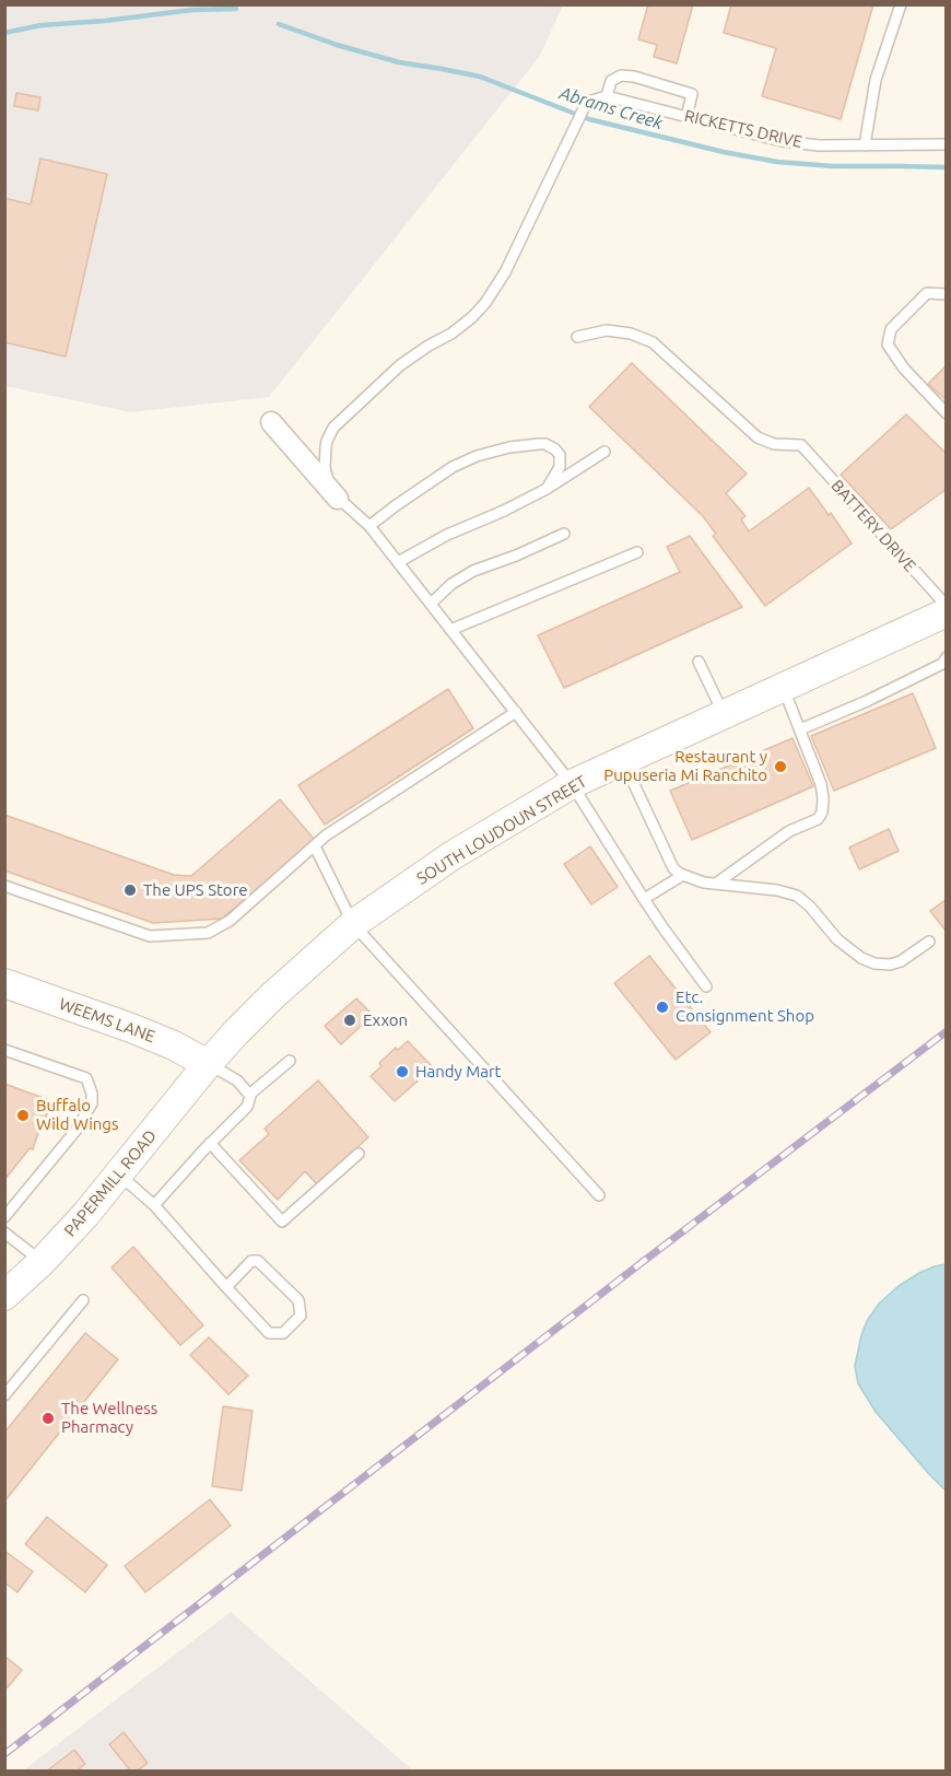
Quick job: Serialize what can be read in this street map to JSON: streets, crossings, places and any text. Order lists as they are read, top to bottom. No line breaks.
{"streets":{"main road":["SOUTH LOUDOUN STREET","WEEMS LANE","PAPERMILL ROAD"],"lane":["RICKETTS DRIVE","BATTERY DRIVE"]},"crossings":[["BATTERY DRIVE","SOUTH LOUDOUN STREET"],["SOUTH LOUDOUN STREET","WEEMS LANE"],["SOUTH LOUDOUN STREET","PAPERMILL ROAD"],["WEEMS LANE","PAPERMILL ROAD"]],"water":["Abrams Creek"],"places":["Restaurant y Pupuseria Mi Ranchito","The UPS Store","Etc. Consignment Shop","Exxon","Handy Mart","Buffalo Wild Wings","The Wellness Pharmacy"]}
